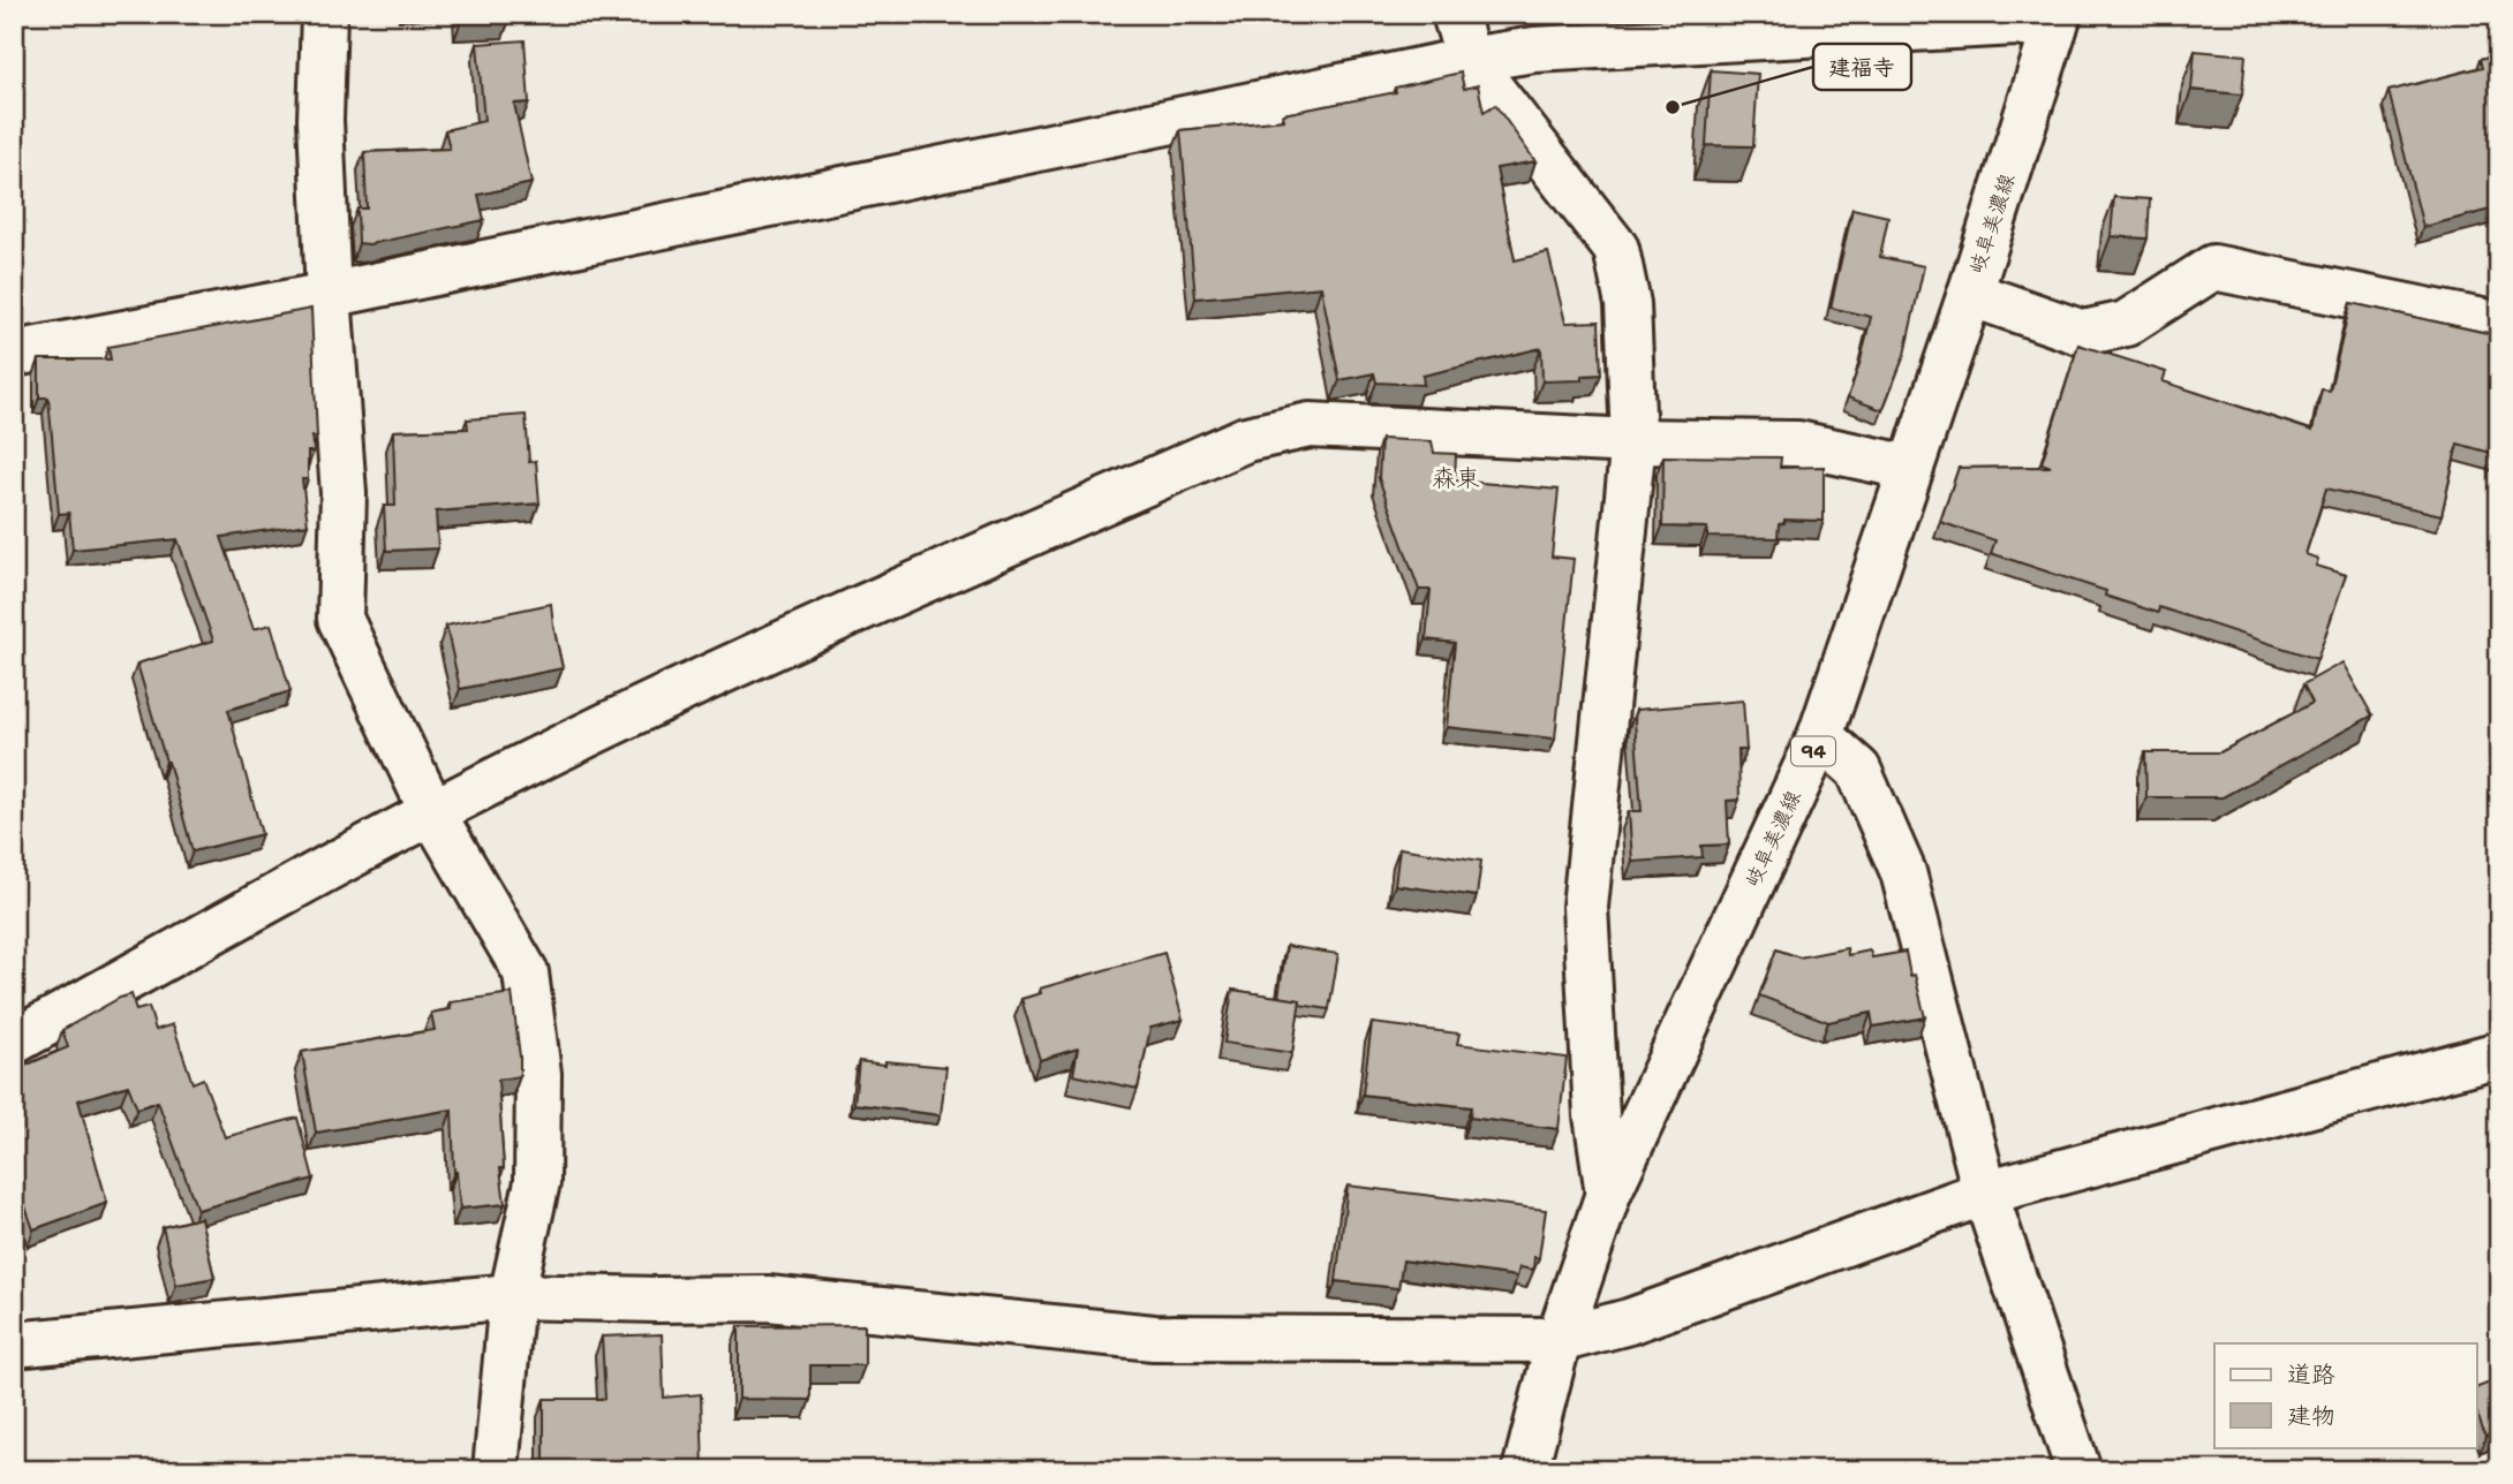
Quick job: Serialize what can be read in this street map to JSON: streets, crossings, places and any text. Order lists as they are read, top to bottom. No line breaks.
{"streets":{"street":["岐阜美濃線","94"]},"districts":["森東"],"places":["建福寺"],"legend":["道路","建物"]}
